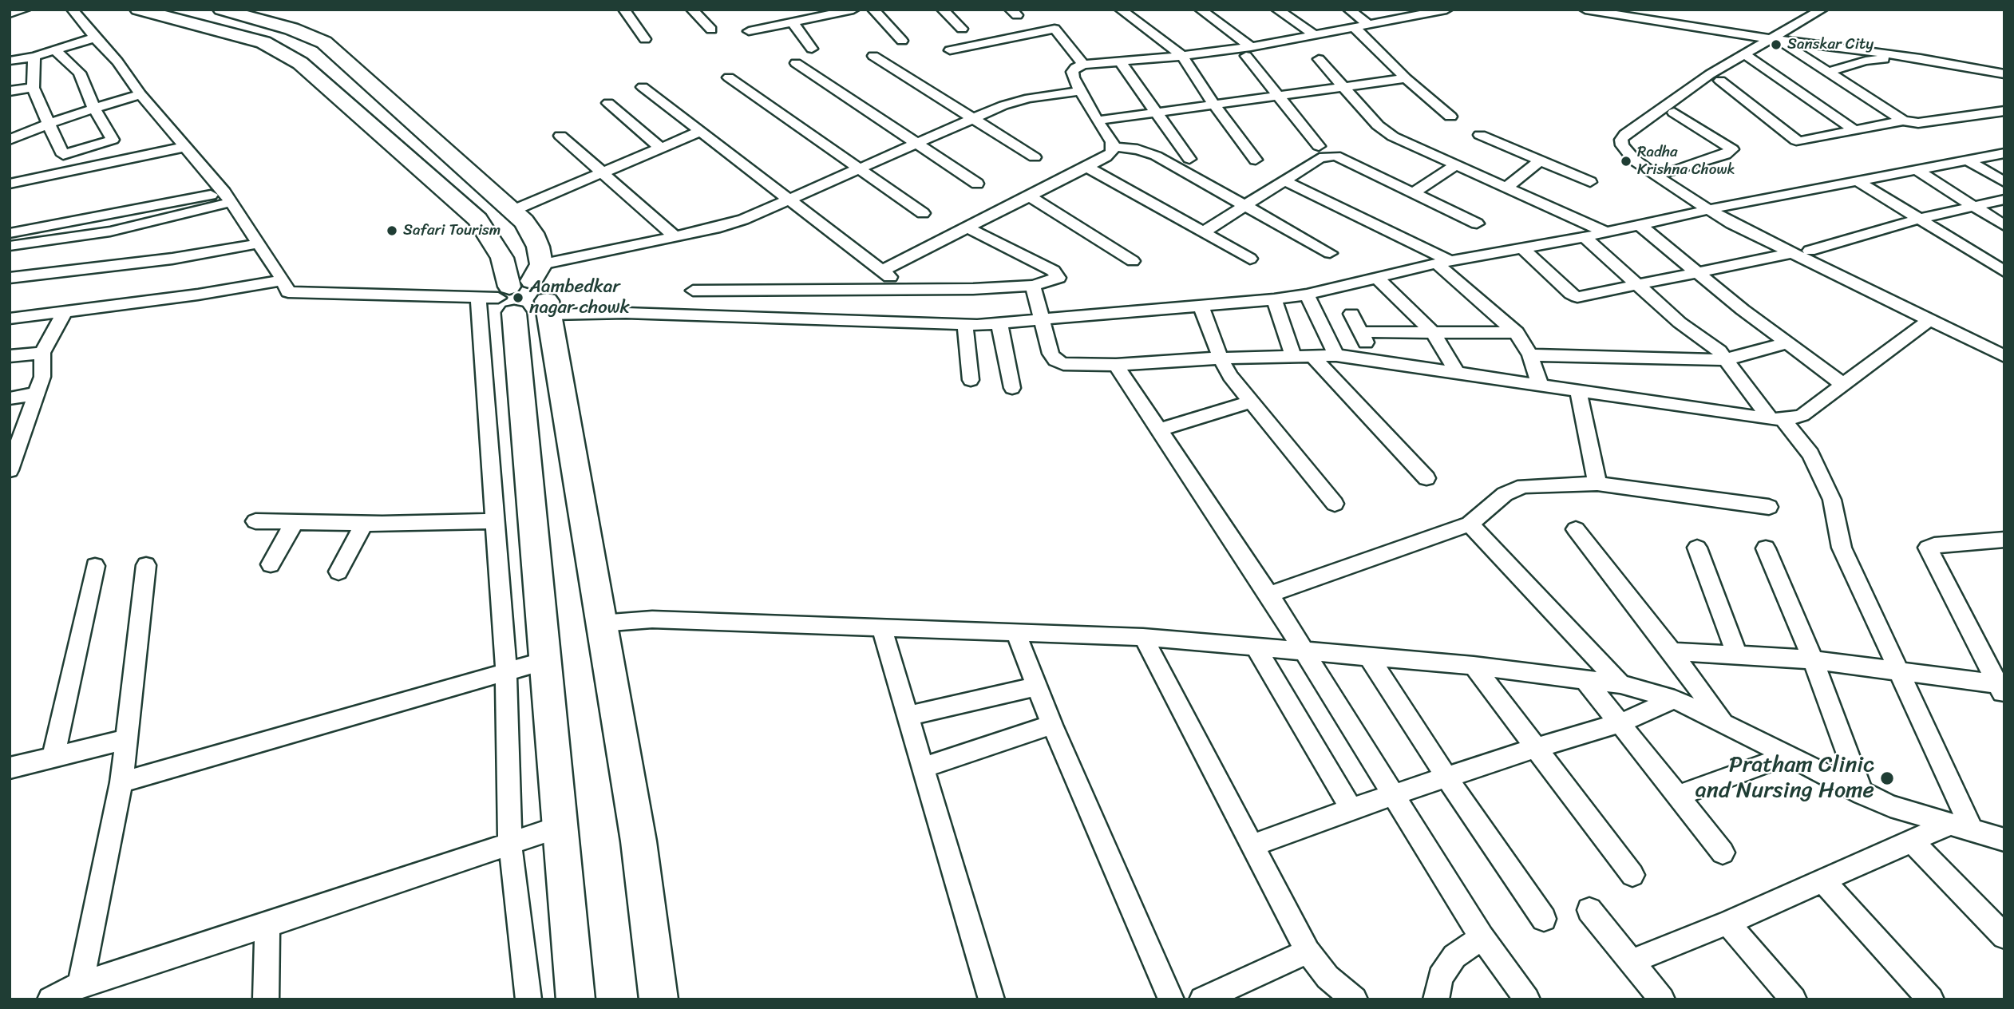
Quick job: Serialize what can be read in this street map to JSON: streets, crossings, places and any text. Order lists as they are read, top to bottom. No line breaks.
{"places":["Sanskar City","Radha Krishna Chowk","Safari Tourism","Aambedkar nagar chowk","Pratham Clinic and Nursing Home"]}
